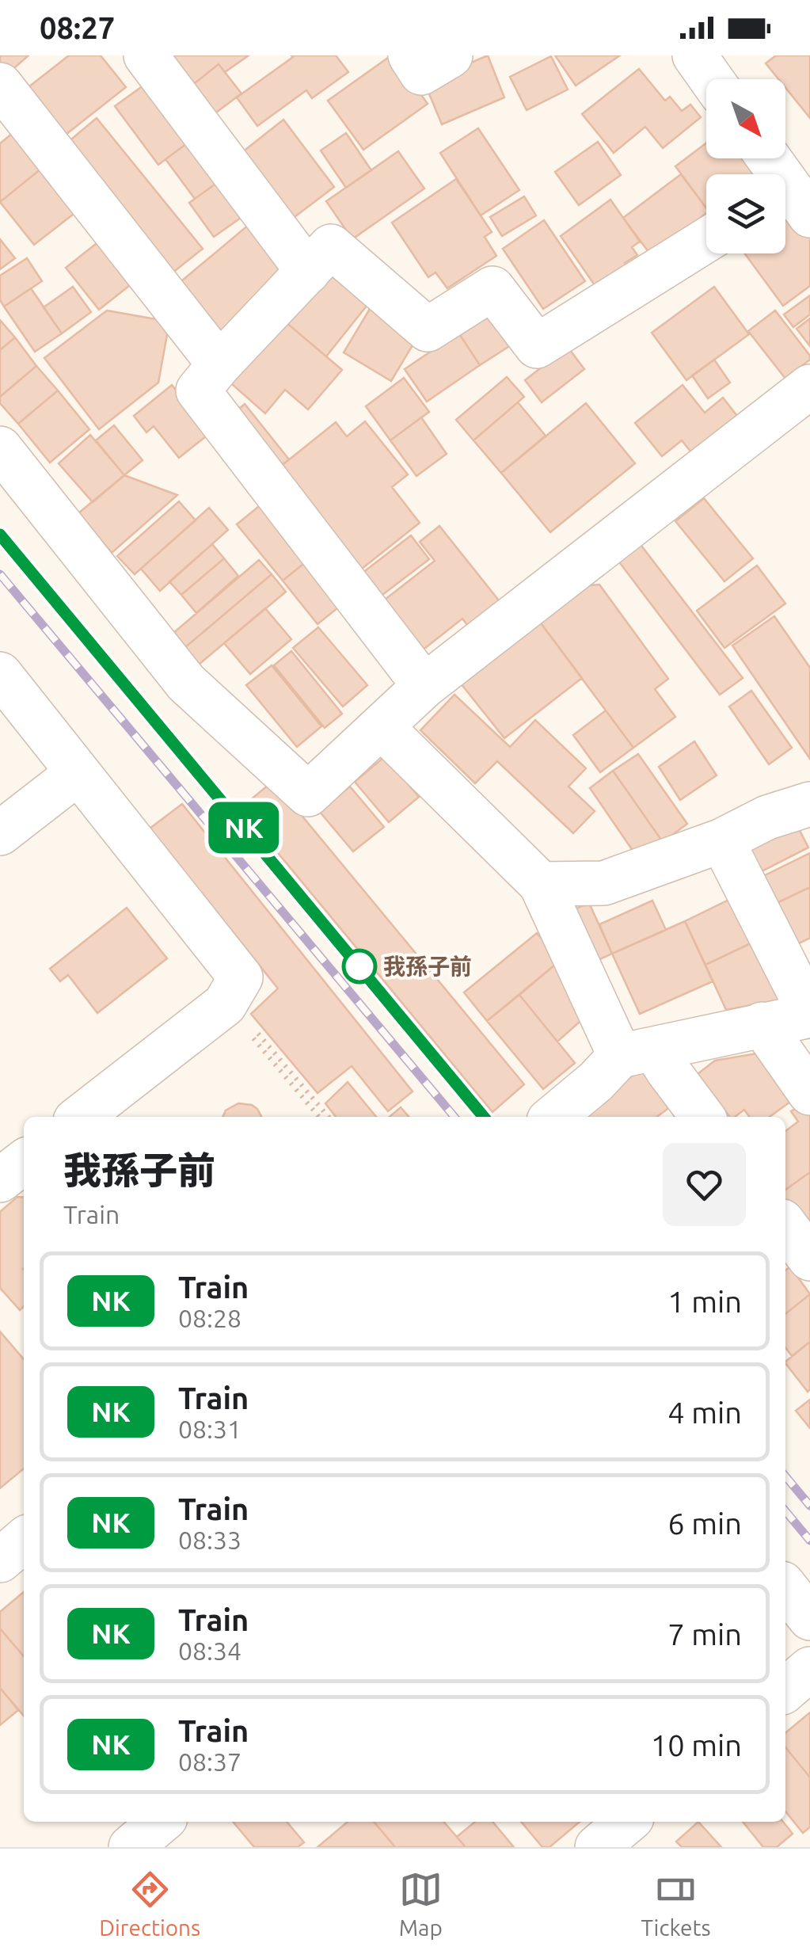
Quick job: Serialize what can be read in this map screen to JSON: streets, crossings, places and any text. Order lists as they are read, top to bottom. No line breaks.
{"places":["我孫子前"],"north":"bottom right","page":{"status":"08:27","on_map":"NK","heading":["我孫子前","Train"],"list":[{"mark":"NK","name":"Train","note":"08:28","value":"1 min"},{"mark":"NK","name":"Train","note":"08:31","value":"4 min"},{"mark":"NK","name":"Train","note":"08:33","value":"6 min"},{"mark":"NK","name":"Train","note":"08:34","value":"7 min"},{"mark":"NK","name":"Train","note":"08:37","value":"10 min"}],"tabs":["Directions","Map","Tickets"]}}
